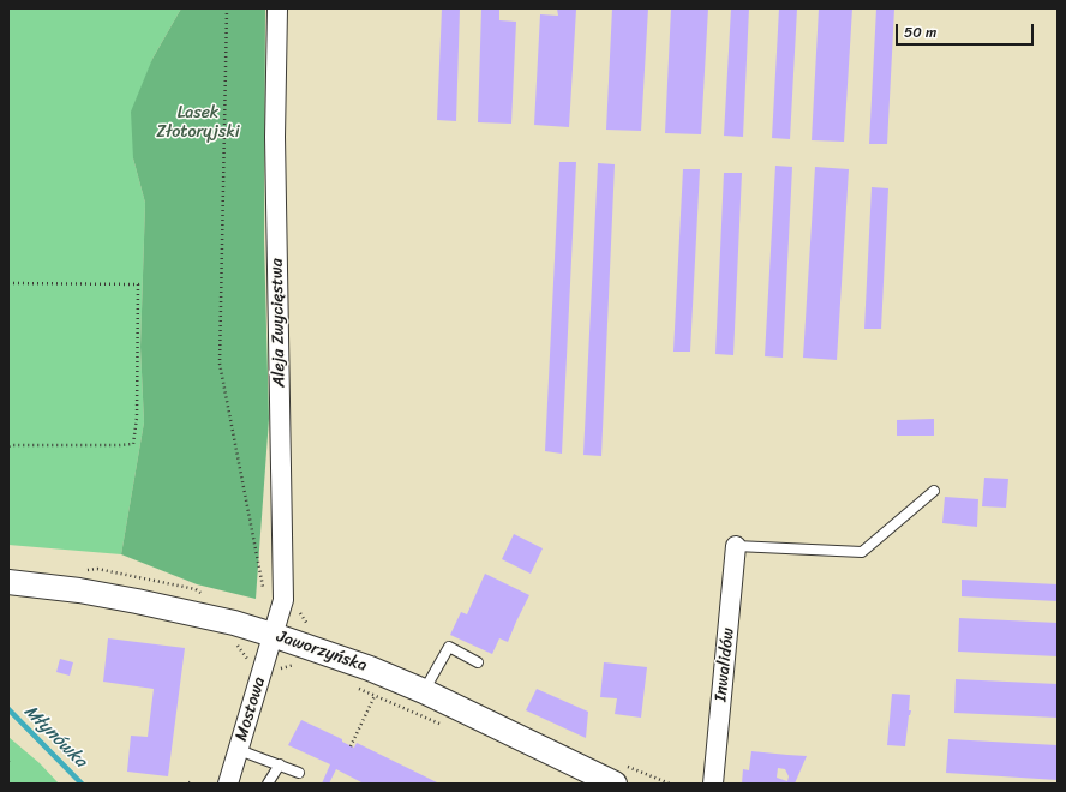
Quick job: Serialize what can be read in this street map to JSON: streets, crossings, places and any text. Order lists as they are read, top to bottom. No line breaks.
{"streets":{"street":["Aleja Zwycięstwa","Jaworzyńska","Inwalidów","Mostowa"]},"crossings":[["Aleja Zwycięstwa","Jaworzyńska"],["Aleja Zwycięstwa","Mostowa"],["Jaworzyńska","Mostowa"]],"water":["Młynówka"],"parks":["Lasek Złotoryjski"],"scale_bar":"50 m"}
